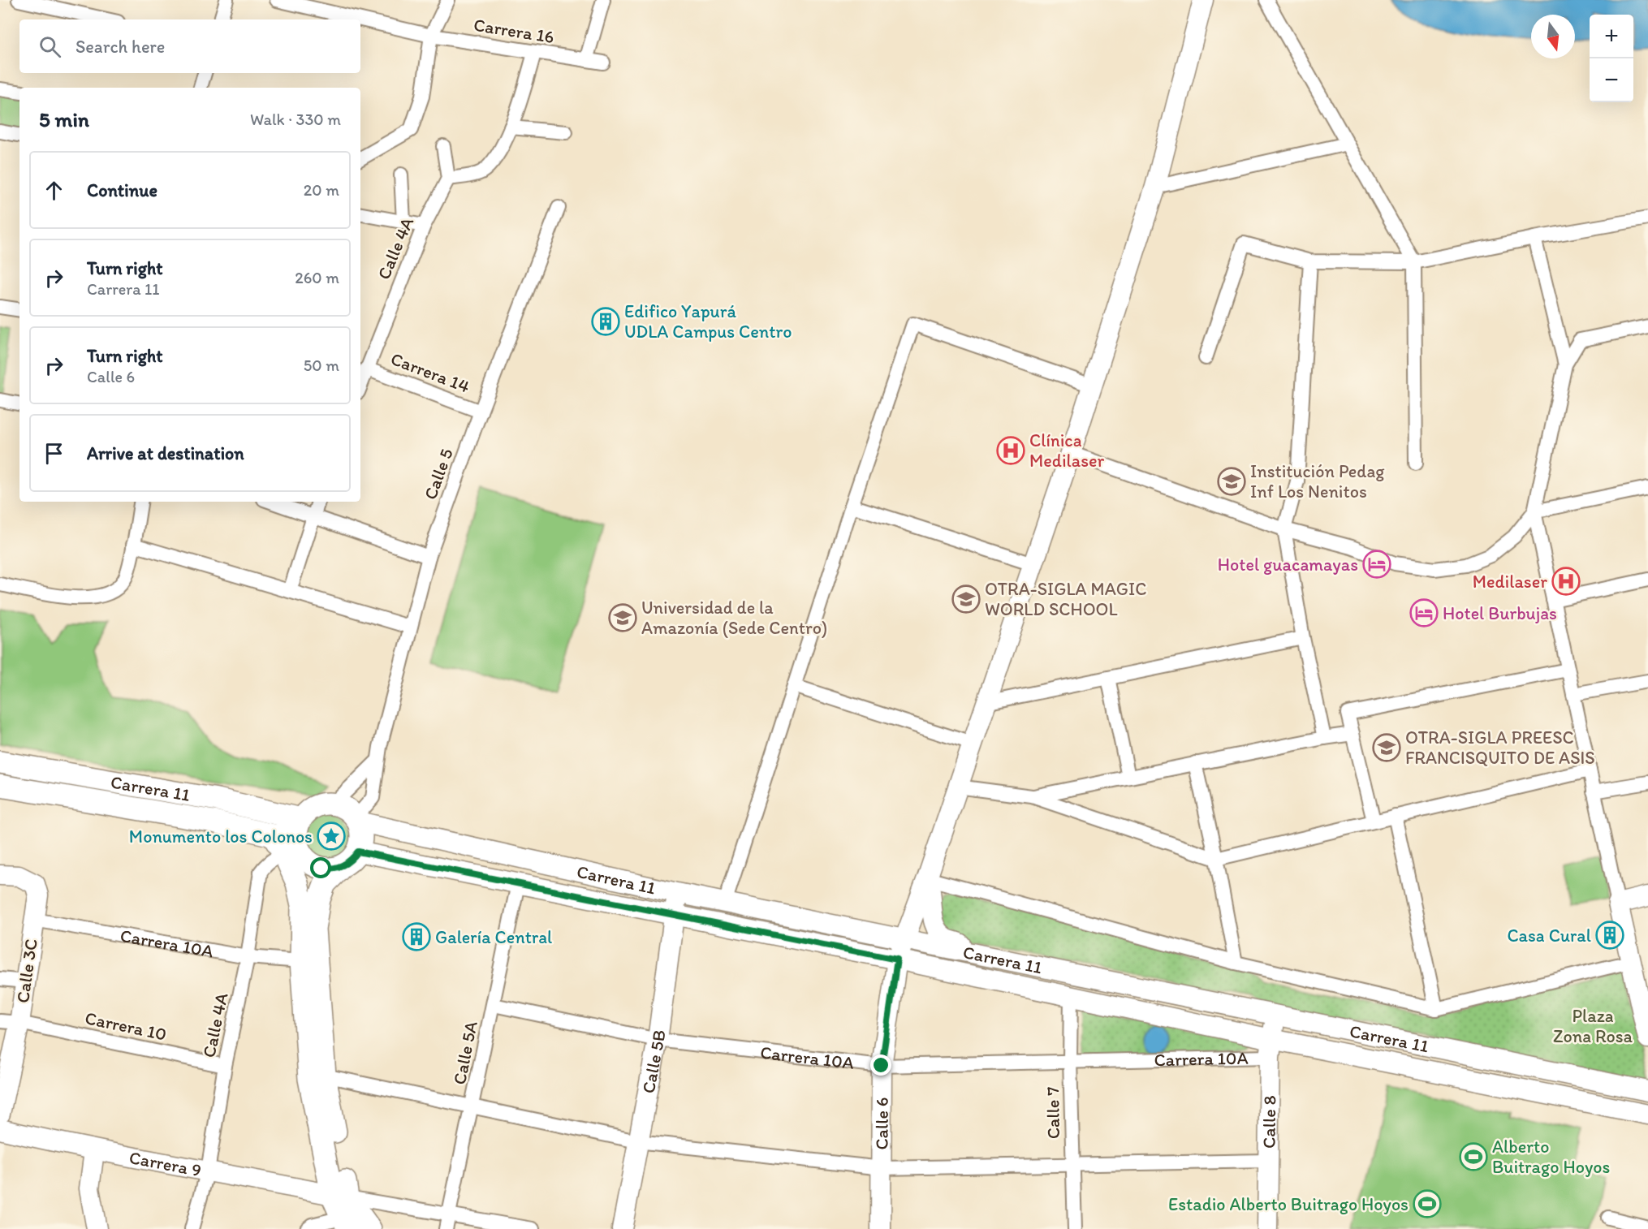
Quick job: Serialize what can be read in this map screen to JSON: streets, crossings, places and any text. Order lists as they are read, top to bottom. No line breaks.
{"streets":{"main road":["Carrera 11","Calle 3C","Calle 5B","Calle 8","Calle 6","Carrera 9"],"street":["Carrera 16","Calle 4A","Carrera 14","Calle 5","Carrera 10A","Carrera 10","Calle 5A","Calle 7"]},"crossings":[["Calle 4A","Carrera 14"],["Calle 4A","Calle 5"],["Calle 4A","Carrera 11"],["Calle 4A","Carrera 10A"],["Calle 4A","Carrera 10"],["Calle 4A","Carrera 9"],["Carrera 14","Calle 5"],["Calle 5","Carrera 11"],["Carrera 11","Carrera 10A"],["Carrera 11","Calle 5A"],["Carrera 11","Calle 5B"],["Carrera 11","Calle 7"],["Carrera 11","Calle 8"],["Carrera 11","Calle 6"],["Carrera 10A","Calle 3C"],["Carrera 10A","Calle 5A"],["Carrera 10A","Calle 5B"],["Carrera 10A","Calle 7"],["Carrera 10A","Calle 8"],["Carrera 10A","Calle 6"],["Calle 3C","Carrera 10"]],"parks":["Plaza Zona Rosa"],"places":{"building":["Edifico Yapurá UDLA Campus Centro","Casa Cural","Galería Central"],"hospital":["Clínica Medilaser","Medilaser"],"school or university":["Institución Pedag Inf Los Nenitos","OTRA-SIGLA MAGIC WORLD SCHOOL","Universidad de la Amazonía (Sede Centro)","OTRA-SIGLA PREESC FRANCISQUITO DE ASIS"],"hotel":["Hotel guacamayas","Hotel Burbujas"],"place":["Monumento los Colonos"],"sports":["Alberto Buitrago Hoyos","Estadio Alberto Buitrago Hoyos"]},"north":"bottom","page":{"map_buttons":["+","−"],"search":"Search here","heading":["5 min","Walk · 330 m"],"list":[["Continue","20 m"],["Turn right","Carrera 11","260 m"],["Turn right","Calle 6","50 m"],"Arrive at destination"]}}
